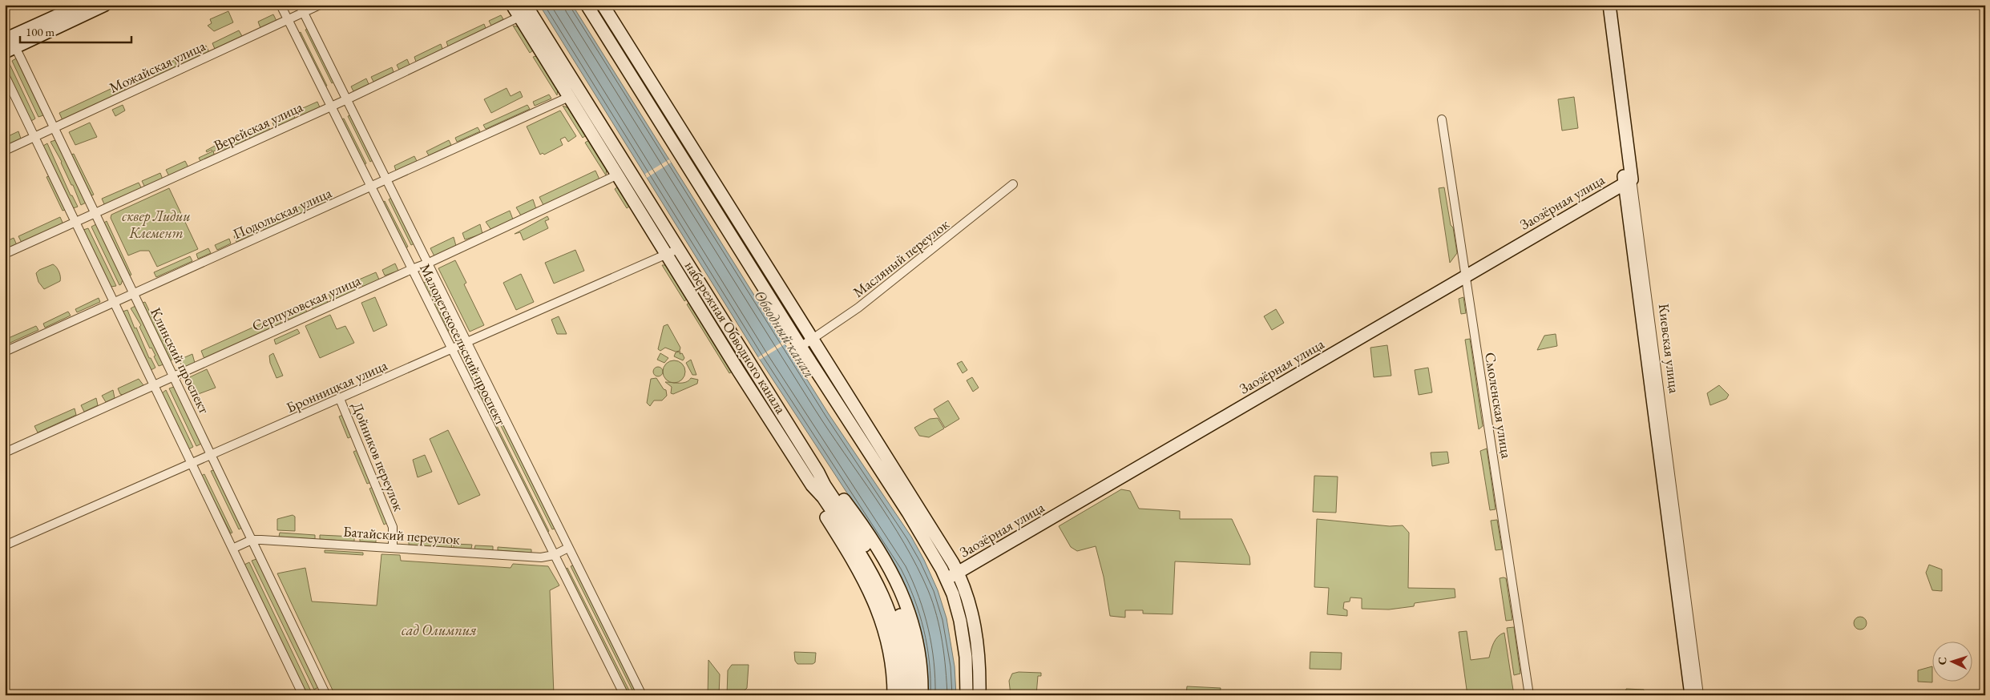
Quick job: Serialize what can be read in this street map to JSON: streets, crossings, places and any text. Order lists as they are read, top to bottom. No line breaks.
{"streets":{"main road":["Заозёрная улица","набережная Обводного канала","Киевская улица"],"street":["Можайская улица","Верейская улица","Подольская улица","Масляный переулок","Серпуховская улица","Малодетскосельский проспект","Клинский проспект","Бронницкая улица","Смоленская улица","Дойников переулок","Батайский переулок"]},"crossings":[["Можайская улица","Малодетскосельский проспект"],["Можайская улица","Клинский проспект"],["Верейская улица","набережная Обводного канала"],["Верейская улица","Малодетскосельский проспект"],["Верейская улица","Клинский проспект"],["Заозёрная улица","Киевская улица"],["Заозёрная улица","Смоленская улица"],["Подольская улица","набережная Обводного канала"],["Подольская улица","Малодетскосельский проспект"],["Подольская улица","Клинский проспект"],["Серпуховская улица","набережная Обводного канала"],["Серпуховская улица","Малодетскосельский проспект"],["Серпуховская улица","Клинский проспект"],["набережная Обводного канала","Бронницкая улица"],["Малодетскосельский проспект","Бронницкая улица"],["Малодетскосельский проспект","Батайский переулок"],["Клинский проспект","Бронницкая улица"],["Клинский проспект","Батайский переулок"],["Бронницкая улица","Дойников переулок"],["Дойников переулок","Батайский переулок"]],"water":["Обводный канал"],"parks":["сквер Лидии Клемент","сад Олимпия"],"scale_bar":"100 m","north":"left"}
